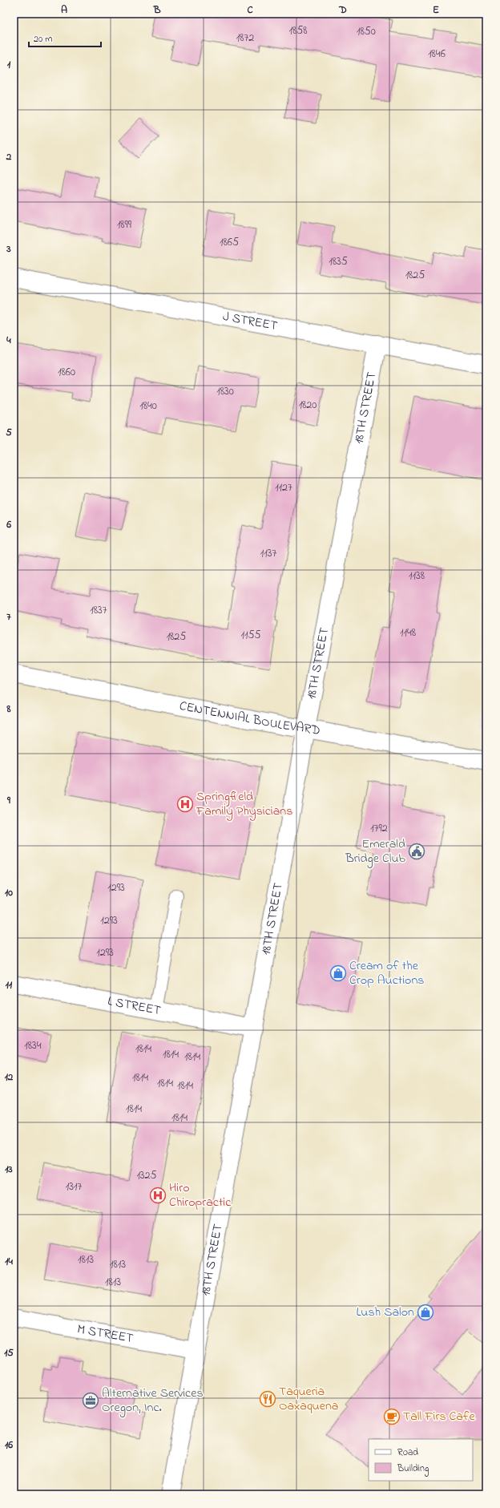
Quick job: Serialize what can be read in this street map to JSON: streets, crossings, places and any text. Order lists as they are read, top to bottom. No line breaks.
{"streets":{"street":["J STREET","18TH STREET","CENTENNIAL BOULEVARD","L STREET","M STREET"]},"crossings":[["J STREET","18TH STREET"],["18TH STREET","CENTENNIAL BOULEVARD"],["18TH STREET","L STREET"],["18TH STREET","M STREET"]],"places":{"hospital":["Springfield Family Physicians","Hiro Chiropractic"],"public building":["Emerald Bridge Club"],"shop":["Cream of the Crop Auctions","Lush Salon"],"restaurant":["Taqueria Oaxaquena"],"office":["Alternative Services Oregon, Inc."],"cafe":["Tall Firs Cafe"]},"house_numbers":["1858","1850","1872","1846","1899","1865","1835","1825","1860","1830","1820","1840","1127","1137","1138","1837","1148","1155","1825","1792","1293","1293","1293","1834","1814","1814","1814","1814","1814","1814","1814","1814","1325","1317","1813","1813","1813"],"legend":["Road","Building"],"scale_bar":"20 m","grid":{"columns":["A","B","C","D","E"],"rows":["1","2","3","4","5","6","7","8","9","10","11","12","13","14","15","16"]}}
